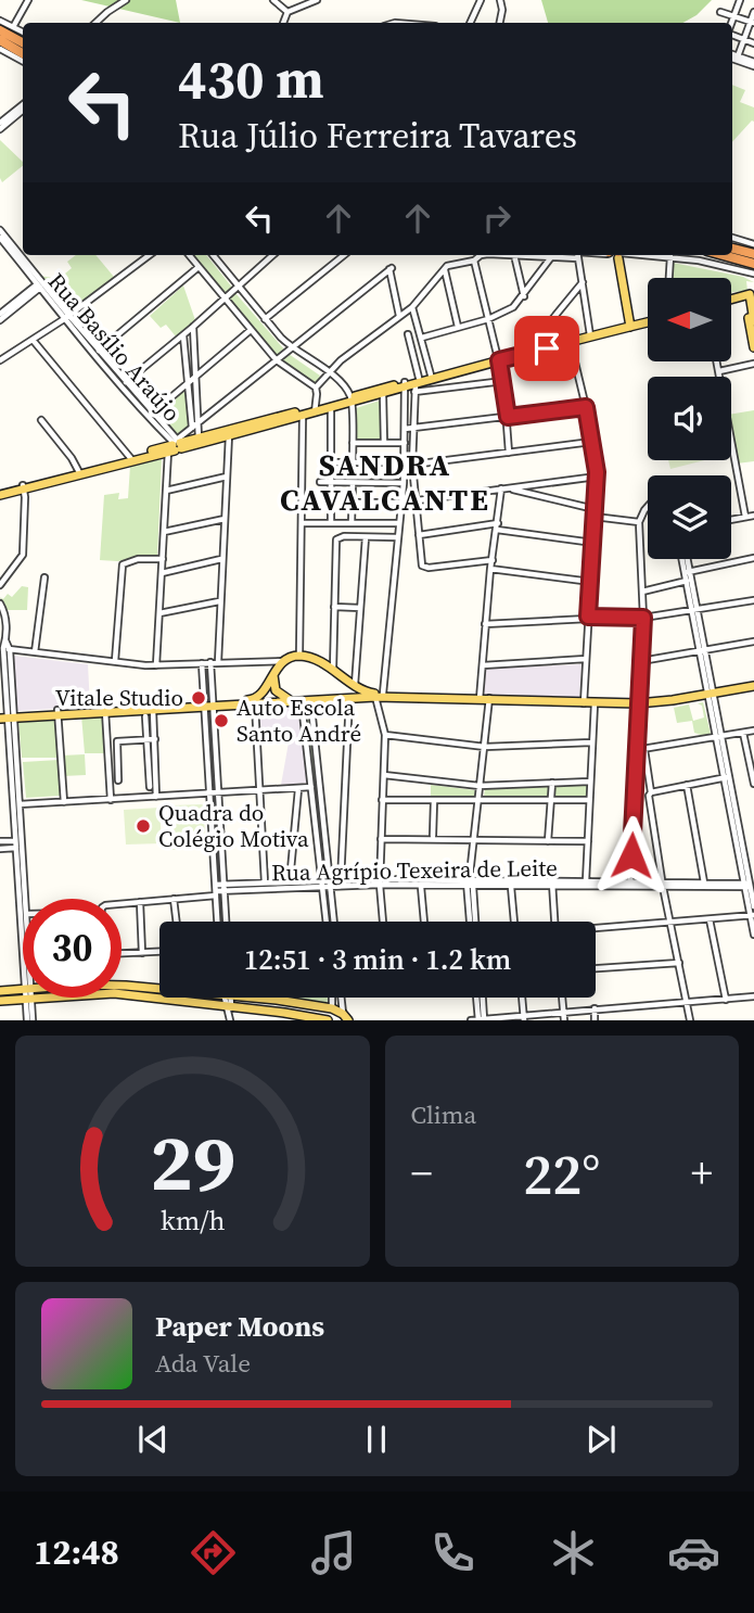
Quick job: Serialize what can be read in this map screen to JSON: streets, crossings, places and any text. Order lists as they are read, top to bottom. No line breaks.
{"streets":{"street":["Rua Basílio Araújo","Rua Agrípio Texeira de Leite"]},"districts":["SANDRA CAVALCANTE"],"places":["Vitale Studio","Auto Escola Santo André","Quadra do Colégio Motiva"],"north":"left","page":{"turn":["430 m","Rua Júlio Ferreira Tavares"],"limit":"30","trip":"12:51 · 3 min · 1.2 km","tile":"Clima","heat":["−","22°","+"],"song":["Paper Moons","Ada Vale"],"tabs":"12:48","gauge":["29","km/h"]}}
